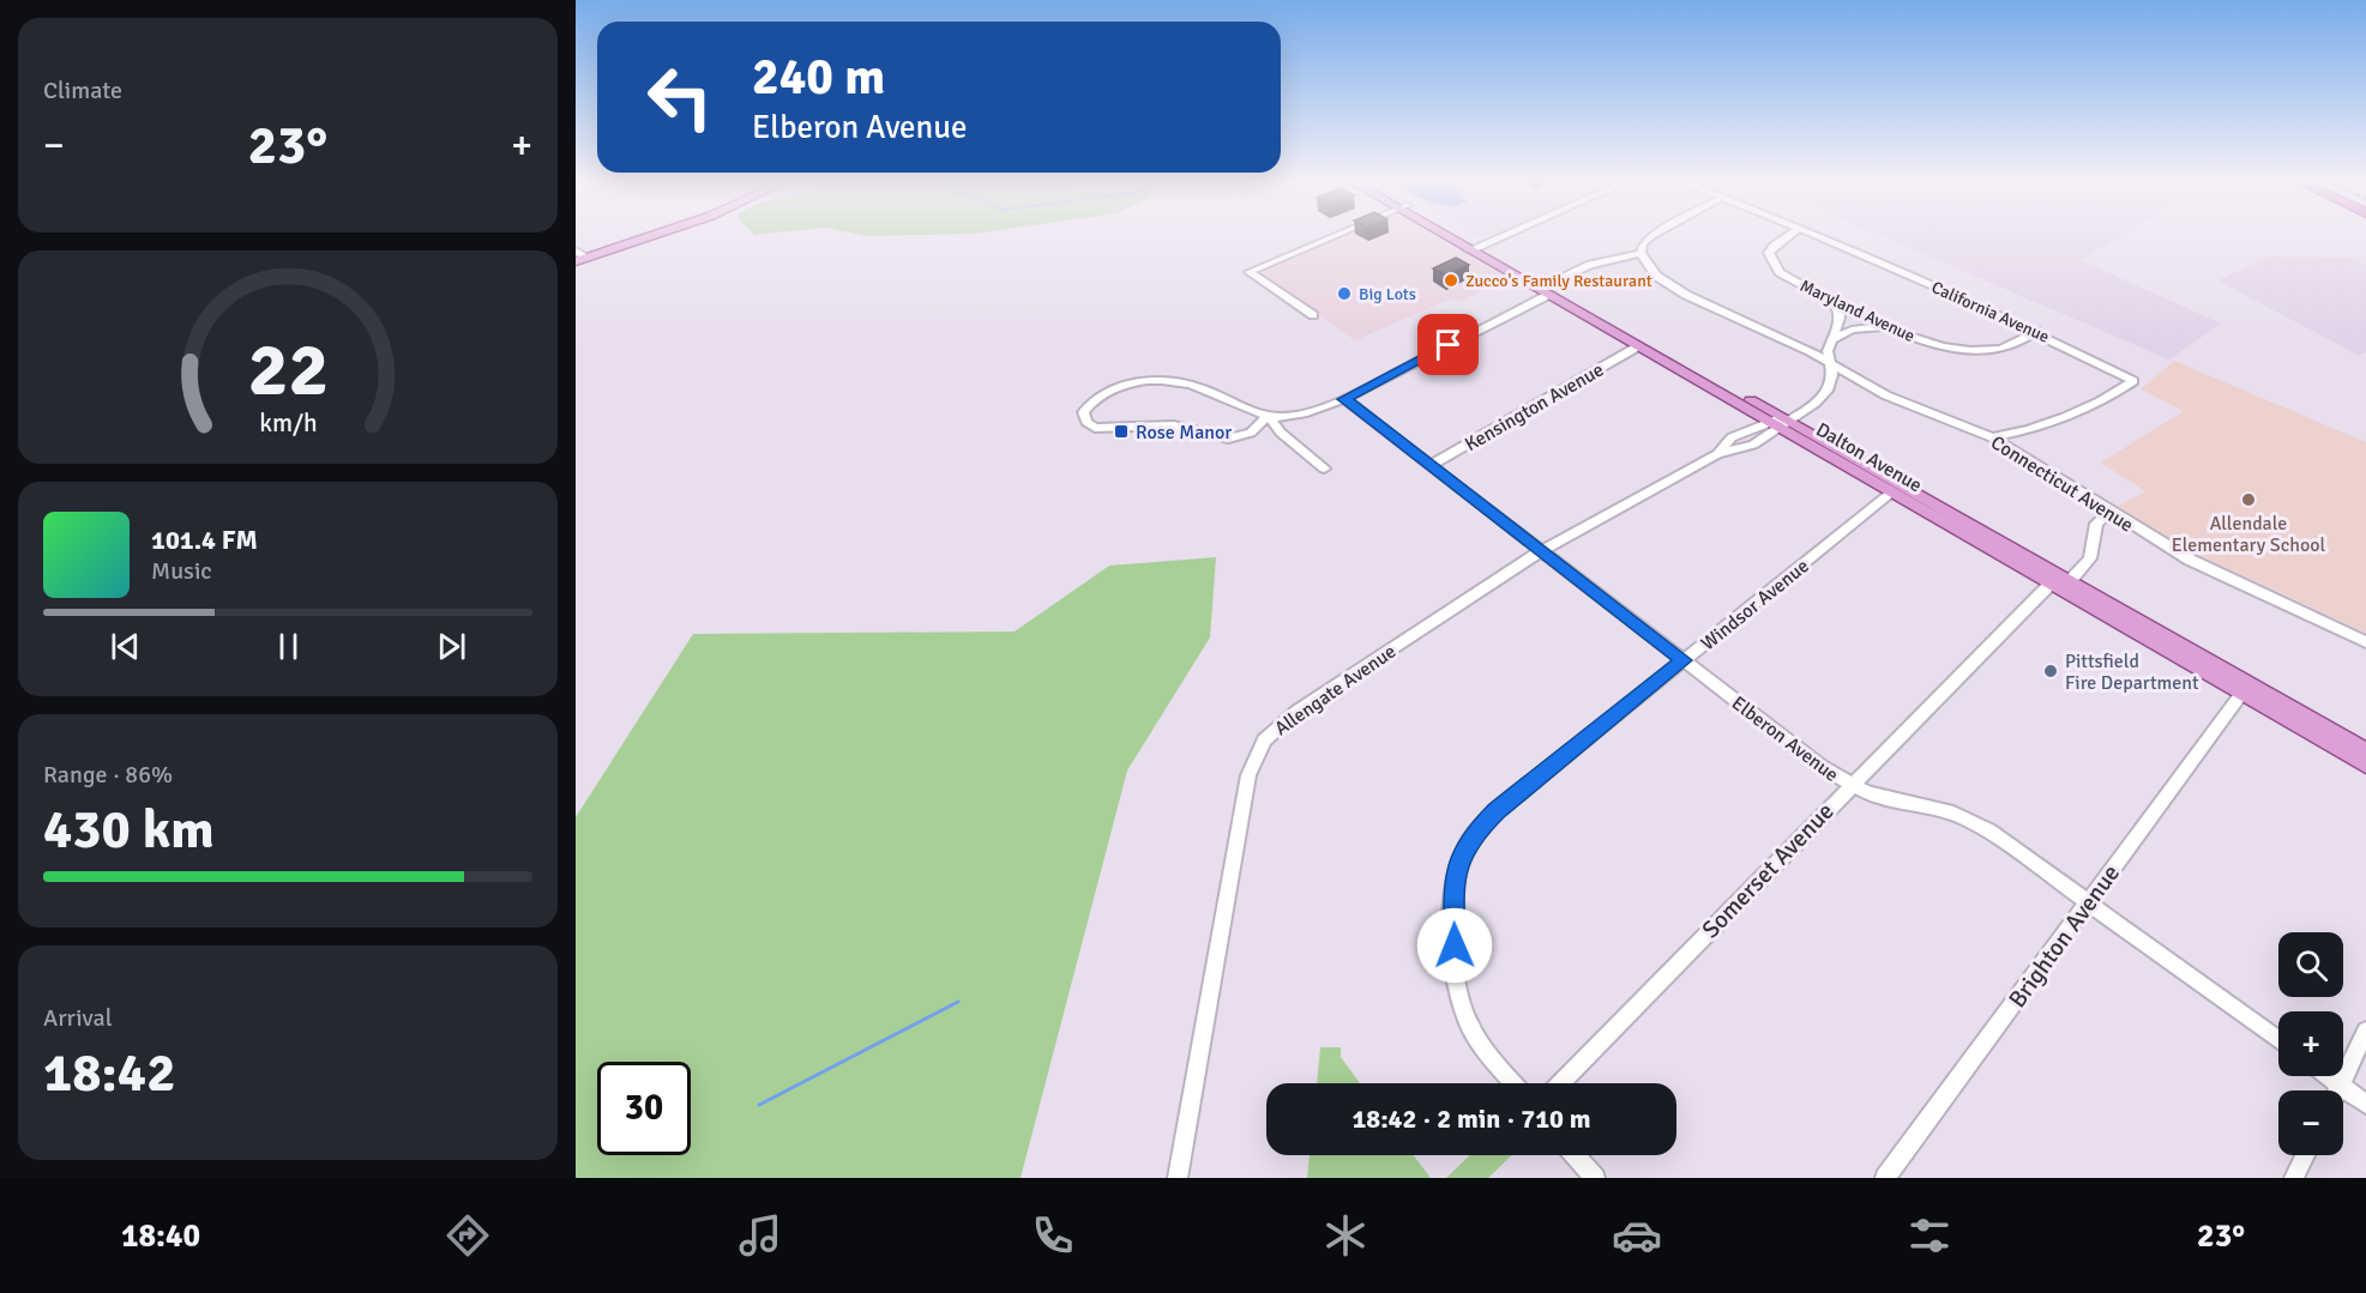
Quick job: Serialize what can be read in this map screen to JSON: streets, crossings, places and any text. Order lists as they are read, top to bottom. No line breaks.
{"streets":{"main road":["Dalton Avenue"],"street":["Maryland Avenue","California Avenue","Kensington Avenue","Connecticut Avenue","Windsor Avenue","Allengate Avenue","Elberon Avenue","Somerset Avenue","Brighton Avenue"]},"crossings":[["Maryland Avenue","California Avenue"],["Maryland Avenue","Allengate Avenue"],["California Avenue","Connecticut Avenue"],["Kensington Avenue","Dalton Avenue"],["Kensington Avenue","Elberon Avenue"],["Dalton Avenue","Windsor Avenue"],["Dalton Avenue","Allengate Avenue"],["Dalton Avenue","Somerset Avenue"],["Dalton Avenue","Brighton Avenue"],["Connecticut Avenue","Allengate Avenue"],["Windsor Avenue","Elberon Avenue"],["Allengate Avenue","Elberon Avenue"],["Elberon Avenue","Somerset Avenue"],["Elberon Avenue","Brighton Avenue"]],"places":{"other":["Zucco's Family Restaurant","Big Lots","Allendale Elementary School","Pittsfield Fire Department"],"transit":["Rose Manor"]},"page":{"tile":["Climate",["Range · 86%","430 km"],["Arrival","18:42"]],"turn":["240 m","Elberon Avenue"],"heat":["−","23°","+"],"song":["101.4 FM","Music"],"map_buttons":["+","−"],"limit":"30","trip":"18:42 · 2 min · 710 m","tabs":["18:40","23°"],"gauge":["22","km/h"]}}
